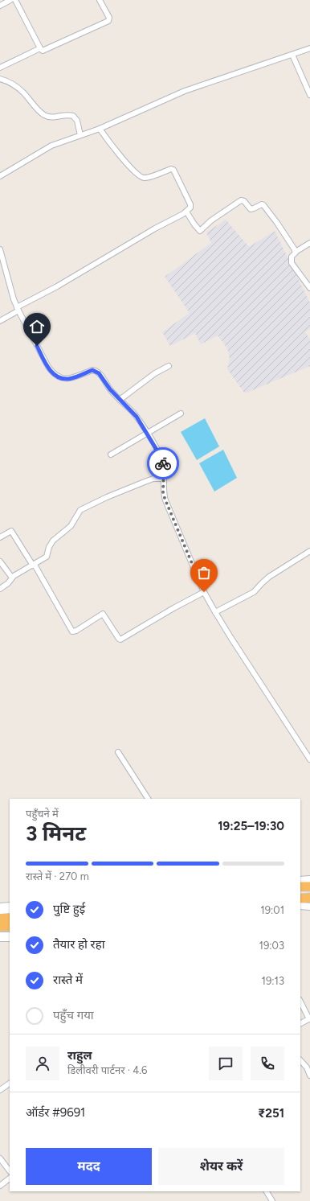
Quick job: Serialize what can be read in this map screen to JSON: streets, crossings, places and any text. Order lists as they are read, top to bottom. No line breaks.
{"page":{"heading":["3 मिनट","पहुँचने में","19:25–19:30"],"panel":["राहुल","डिलीवरी पार्टनर · 4.6","ऑर्डर #9691","₹251"],"bar":"रास्ते में · 270 m","list":[["पुष्टि हुई","19:01"],["तैयार हो रहा","19:03"],["रास्ते में","19:13"],"पहुँच गया"],"buttons":["मदद","शेयर करें"]}}
